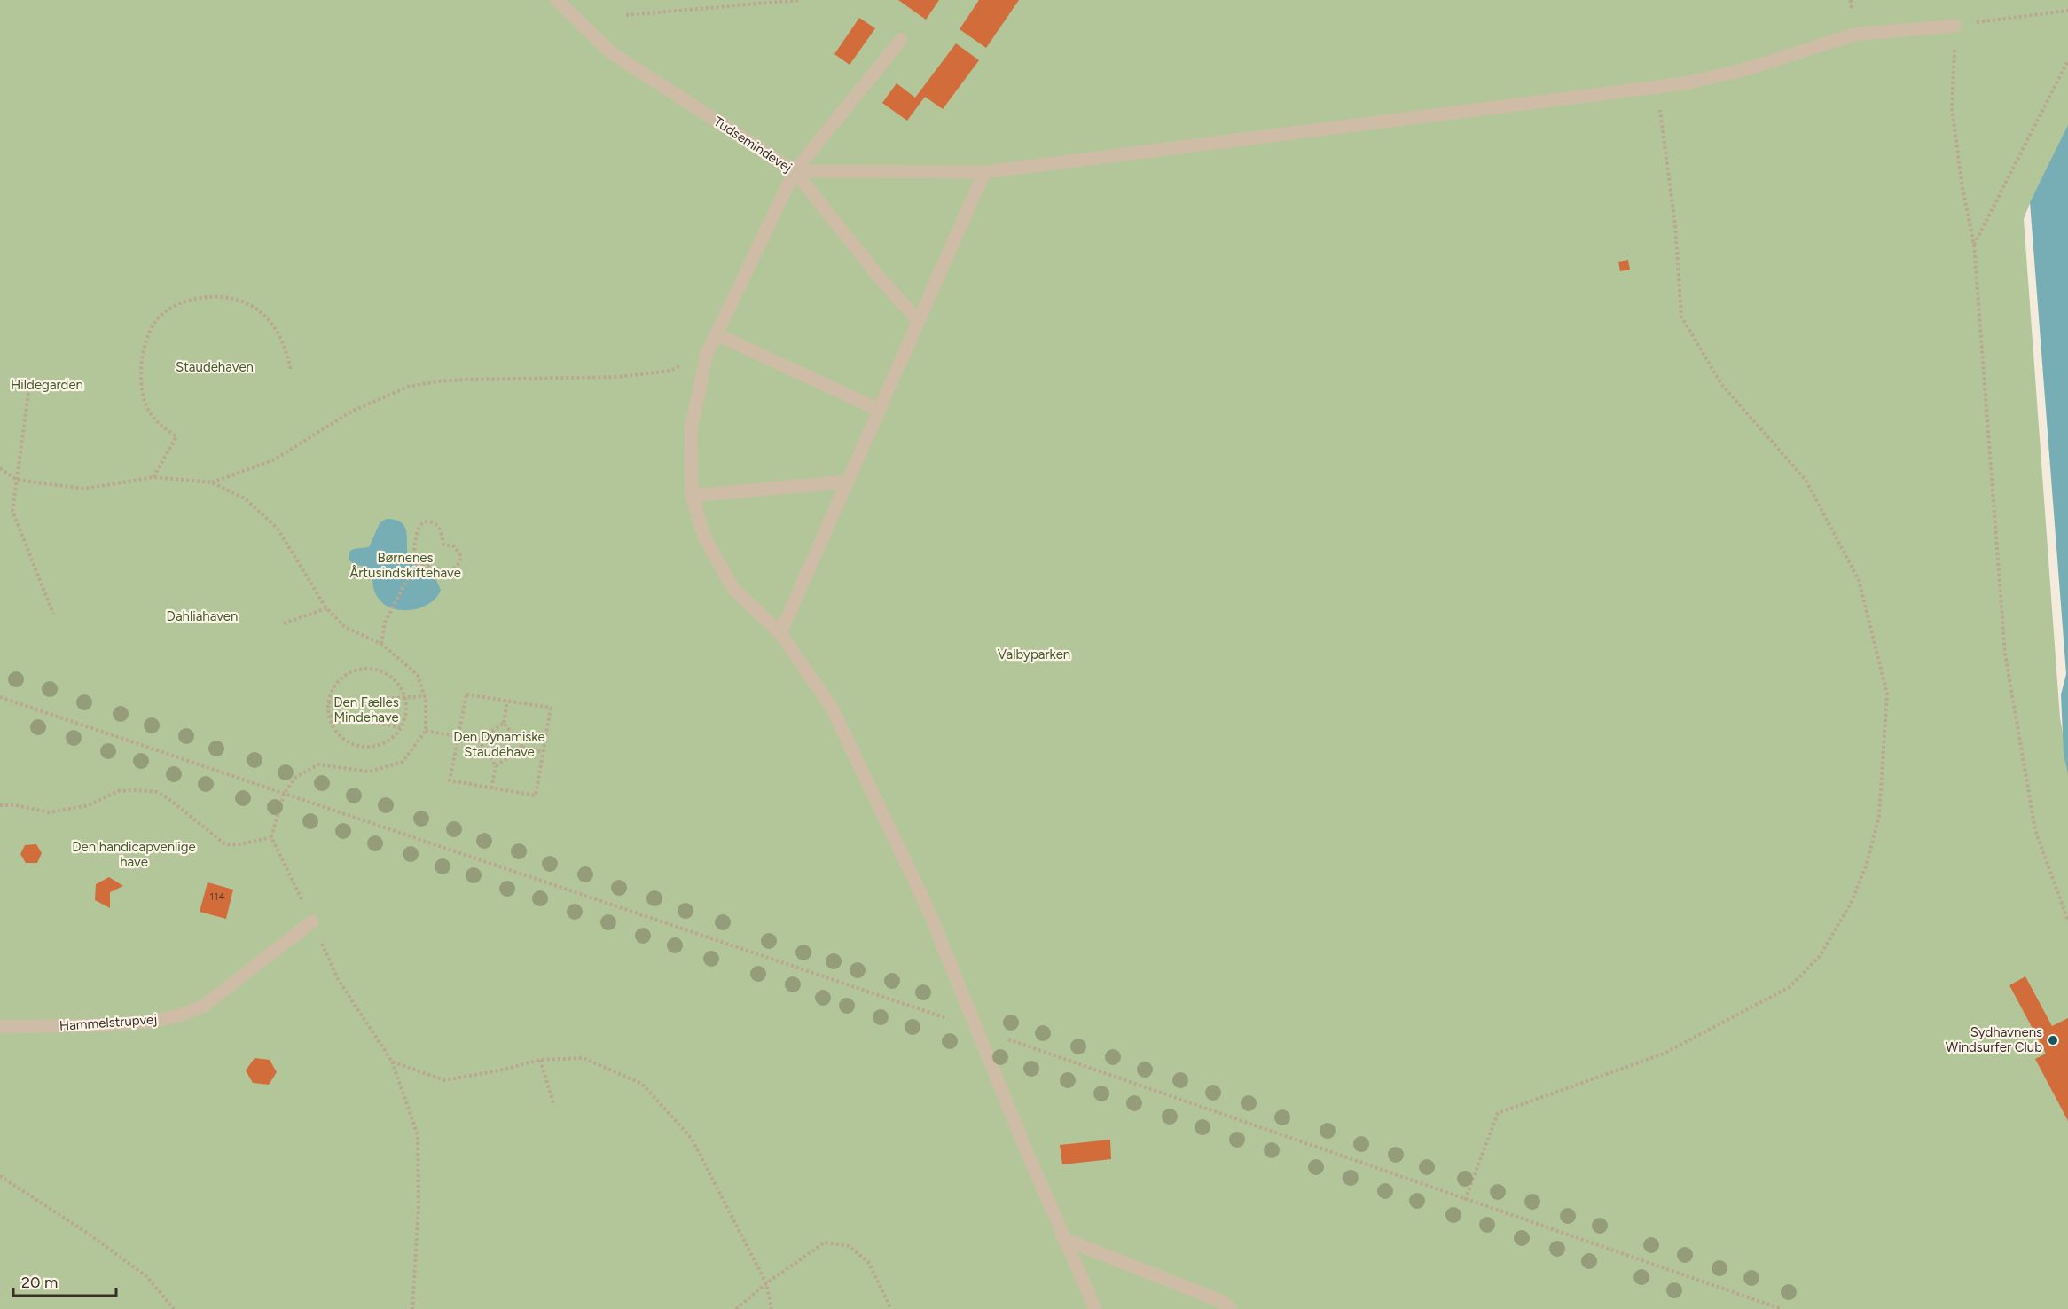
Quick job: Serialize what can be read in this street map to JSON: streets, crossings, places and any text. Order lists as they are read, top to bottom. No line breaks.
{"streets":{"lane":["Tudsemindevej","Hammelstrupvej"]},"parks":["Staudehaven","Hildegarden","Børnenes Årtusindskiftehave","Dahliahaven","Valbyparken","Den Fælles Mindehave","Den Dynamiske Staudehave","Den handicapvenlige have"],"places":["Sydhavnens Windsurfer Club"],"house_numbers":["114"],"scale_bar":"20 m"}
